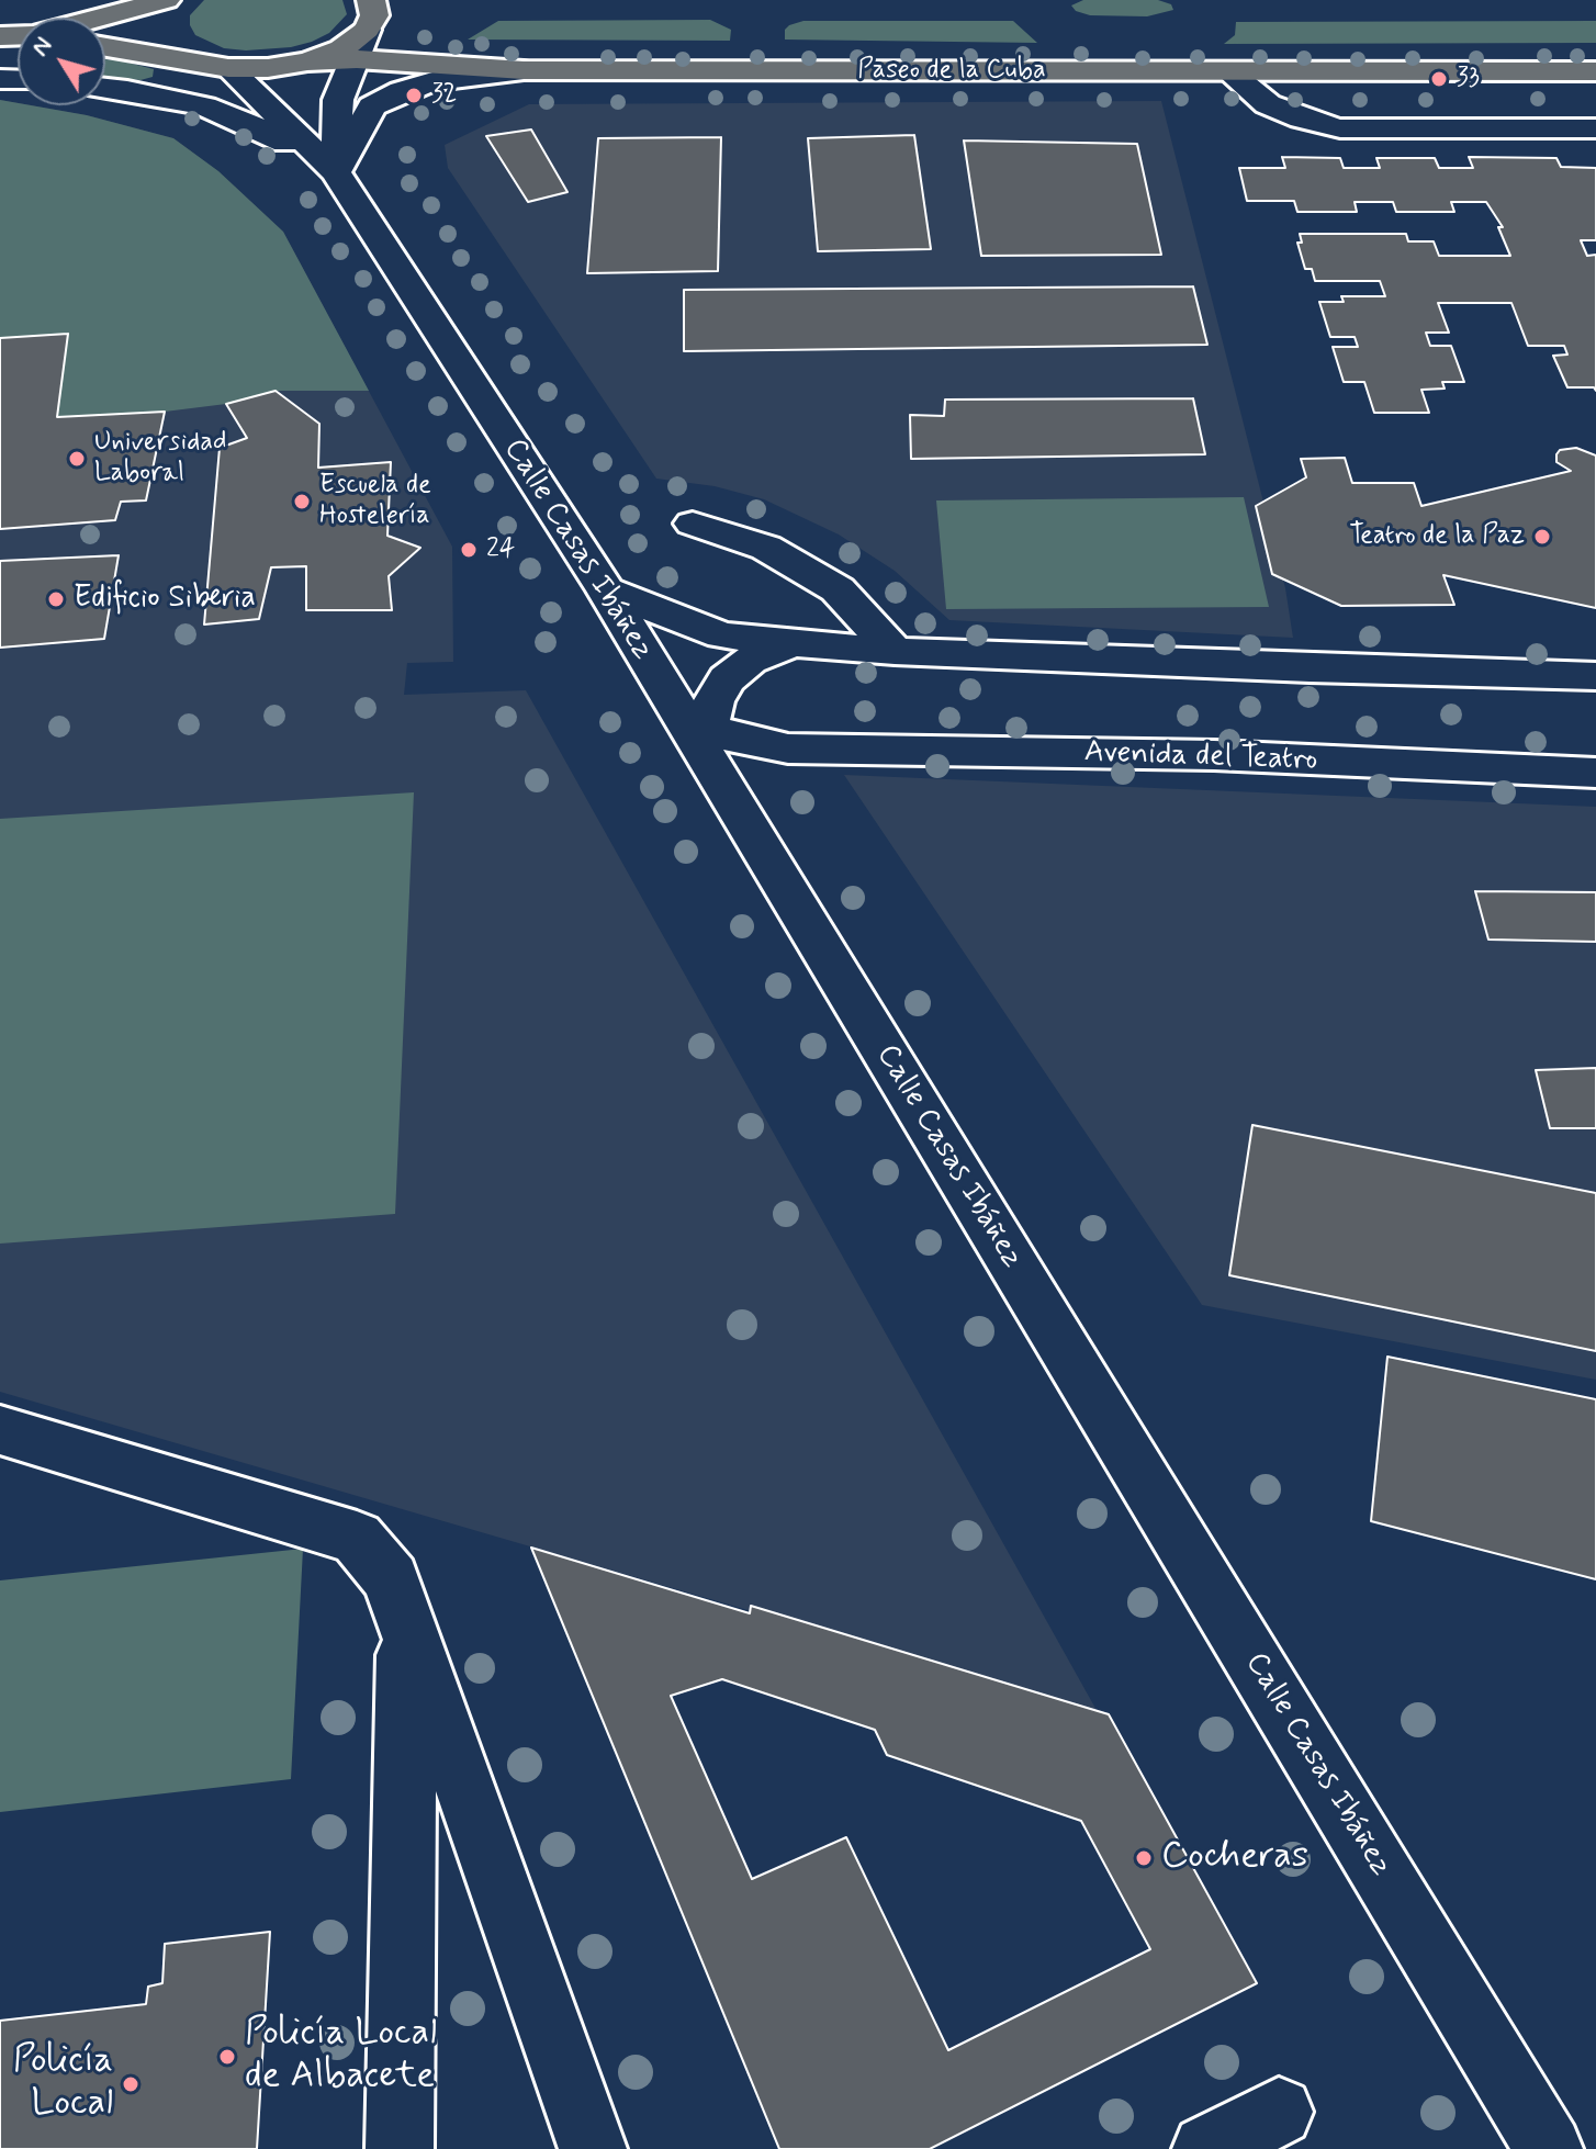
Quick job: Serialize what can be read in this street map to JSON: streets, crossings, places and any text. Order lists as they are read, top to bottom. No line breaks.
{"streets":{"main road":["Paseo de la Cuba"],"street":["Calle Casas Ibáñez","Avenida del Teatro"]},"crossings":[["Calle Casas Ibáñez","Avenida del Teatro"]],"places":["33","32","Universidad Laboral","Escuela de Hostelería","Teatro de la Paz","24","Edificio Siberia","Cocheras","Policía Local de Albacete","Policía Local"],"north":"top left"}
